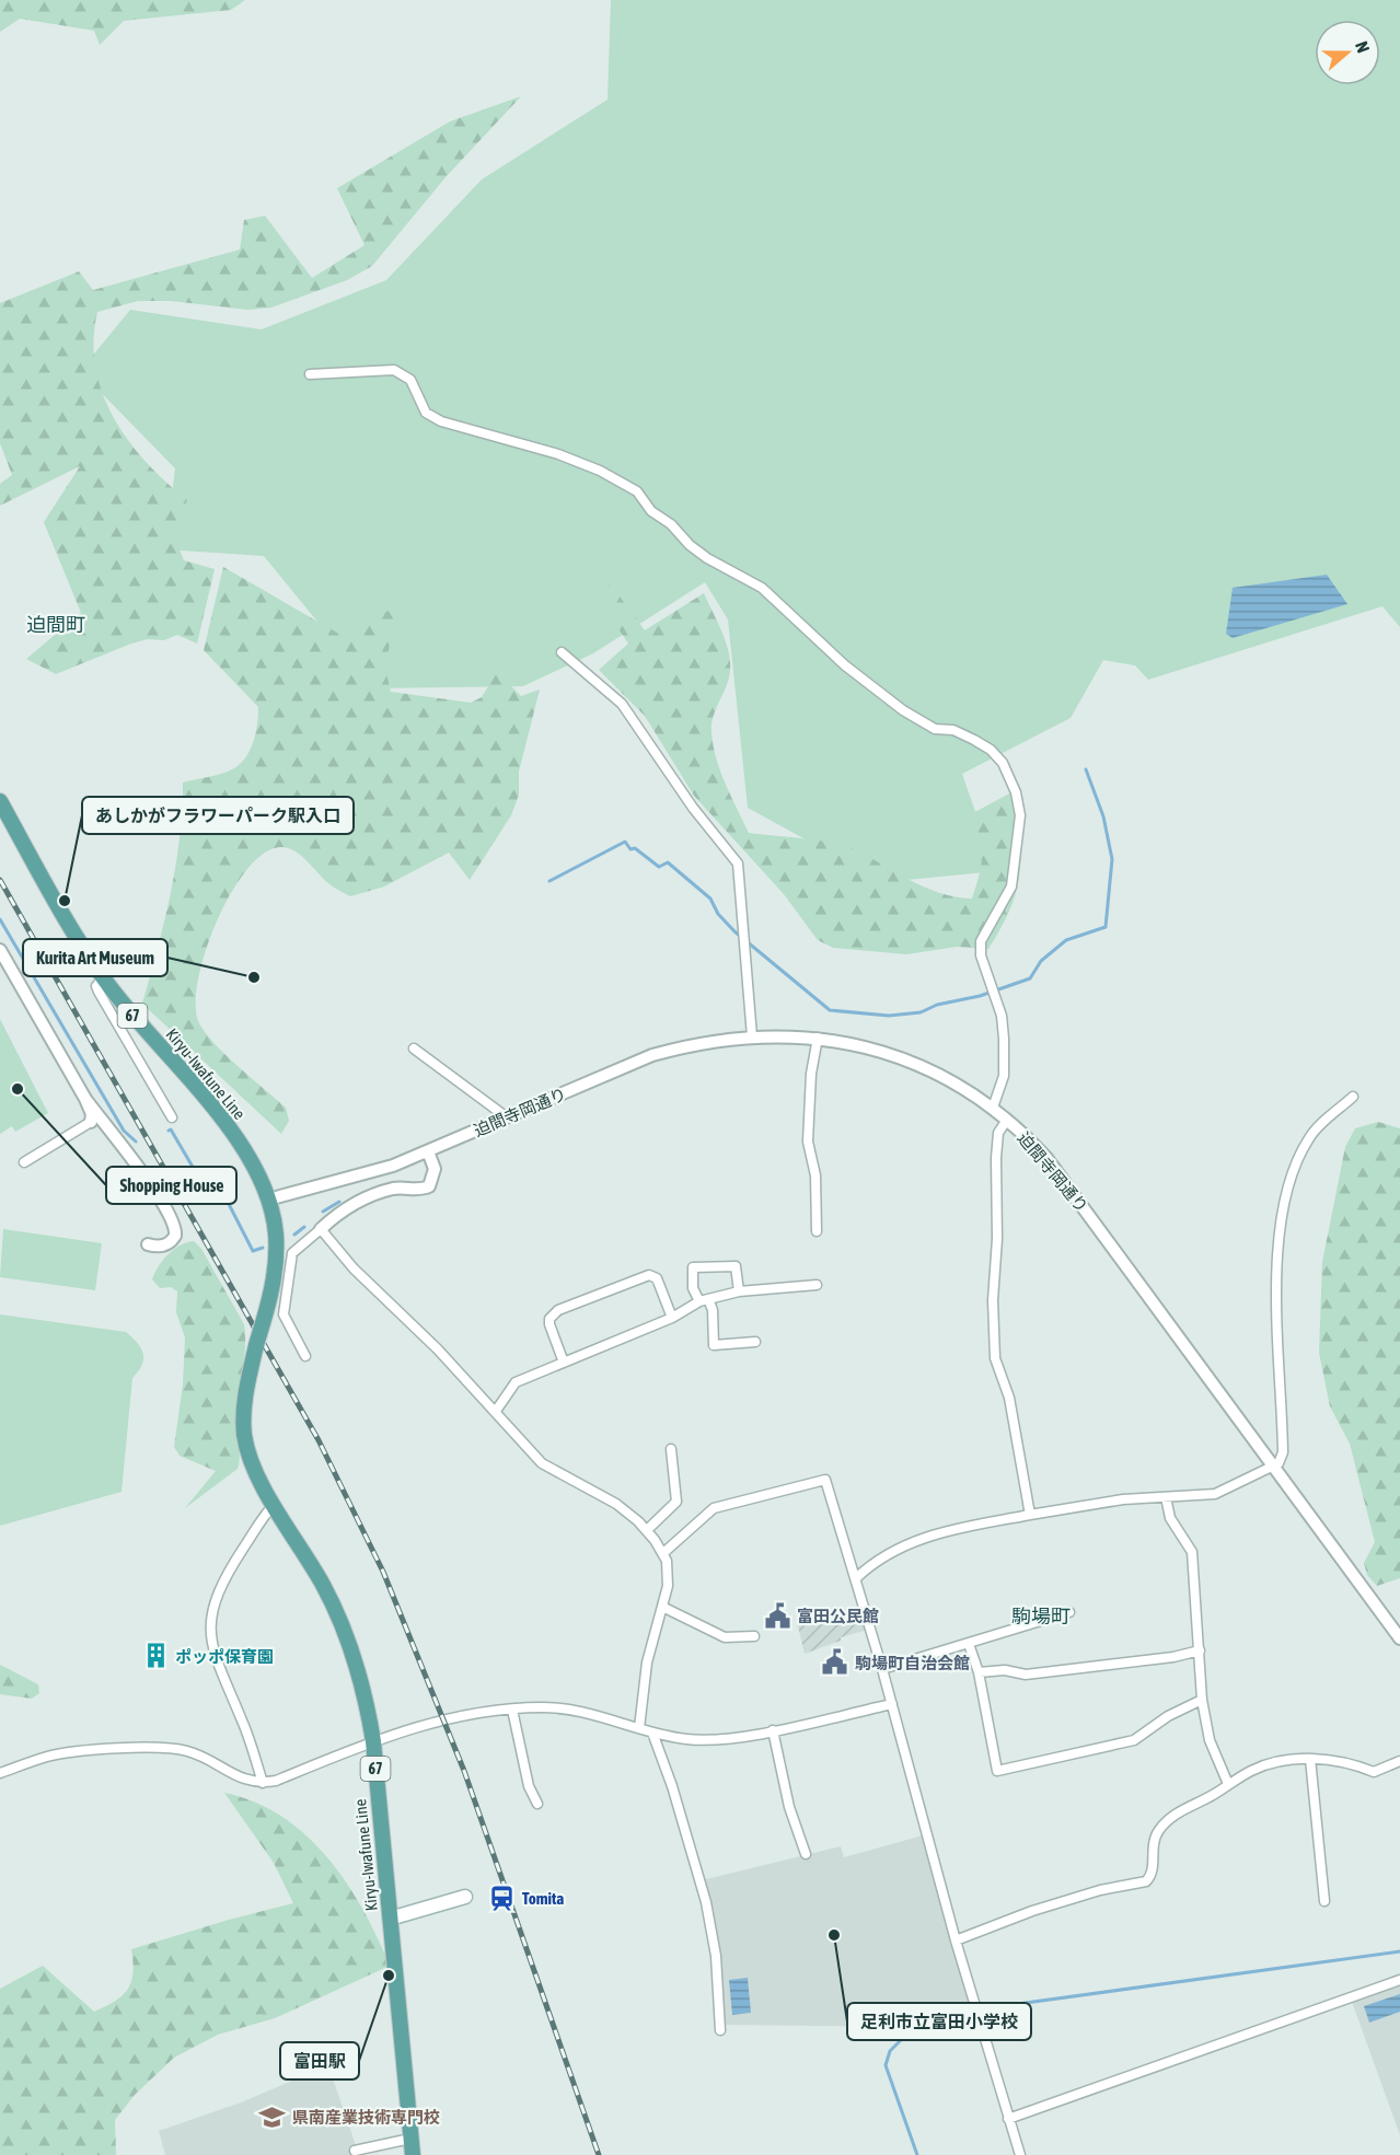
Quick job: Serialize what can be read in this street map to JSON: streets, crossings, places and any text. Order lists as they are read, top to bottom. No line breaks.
{"streets":{"main road":["67","Kiryu-Iwafune Line"],"street":["迫間寺岡通り"]},"crossings":[["Kiryu-Iwafune Line","迫間寺岡通り"]],"districts":["迫間町","駒場町"],"places":{"other":["あしかがフラワーパーク駅入口","Kurita Art Museum","Shopping House","足利市立富田小学校","富田駅"],"public building":["富田公民館","駒場町自治会館"],"building":["ポッポ保育園"],"station":["Tomita"],"school or university":["県南産業技術専門校"]},"north":"right"}
